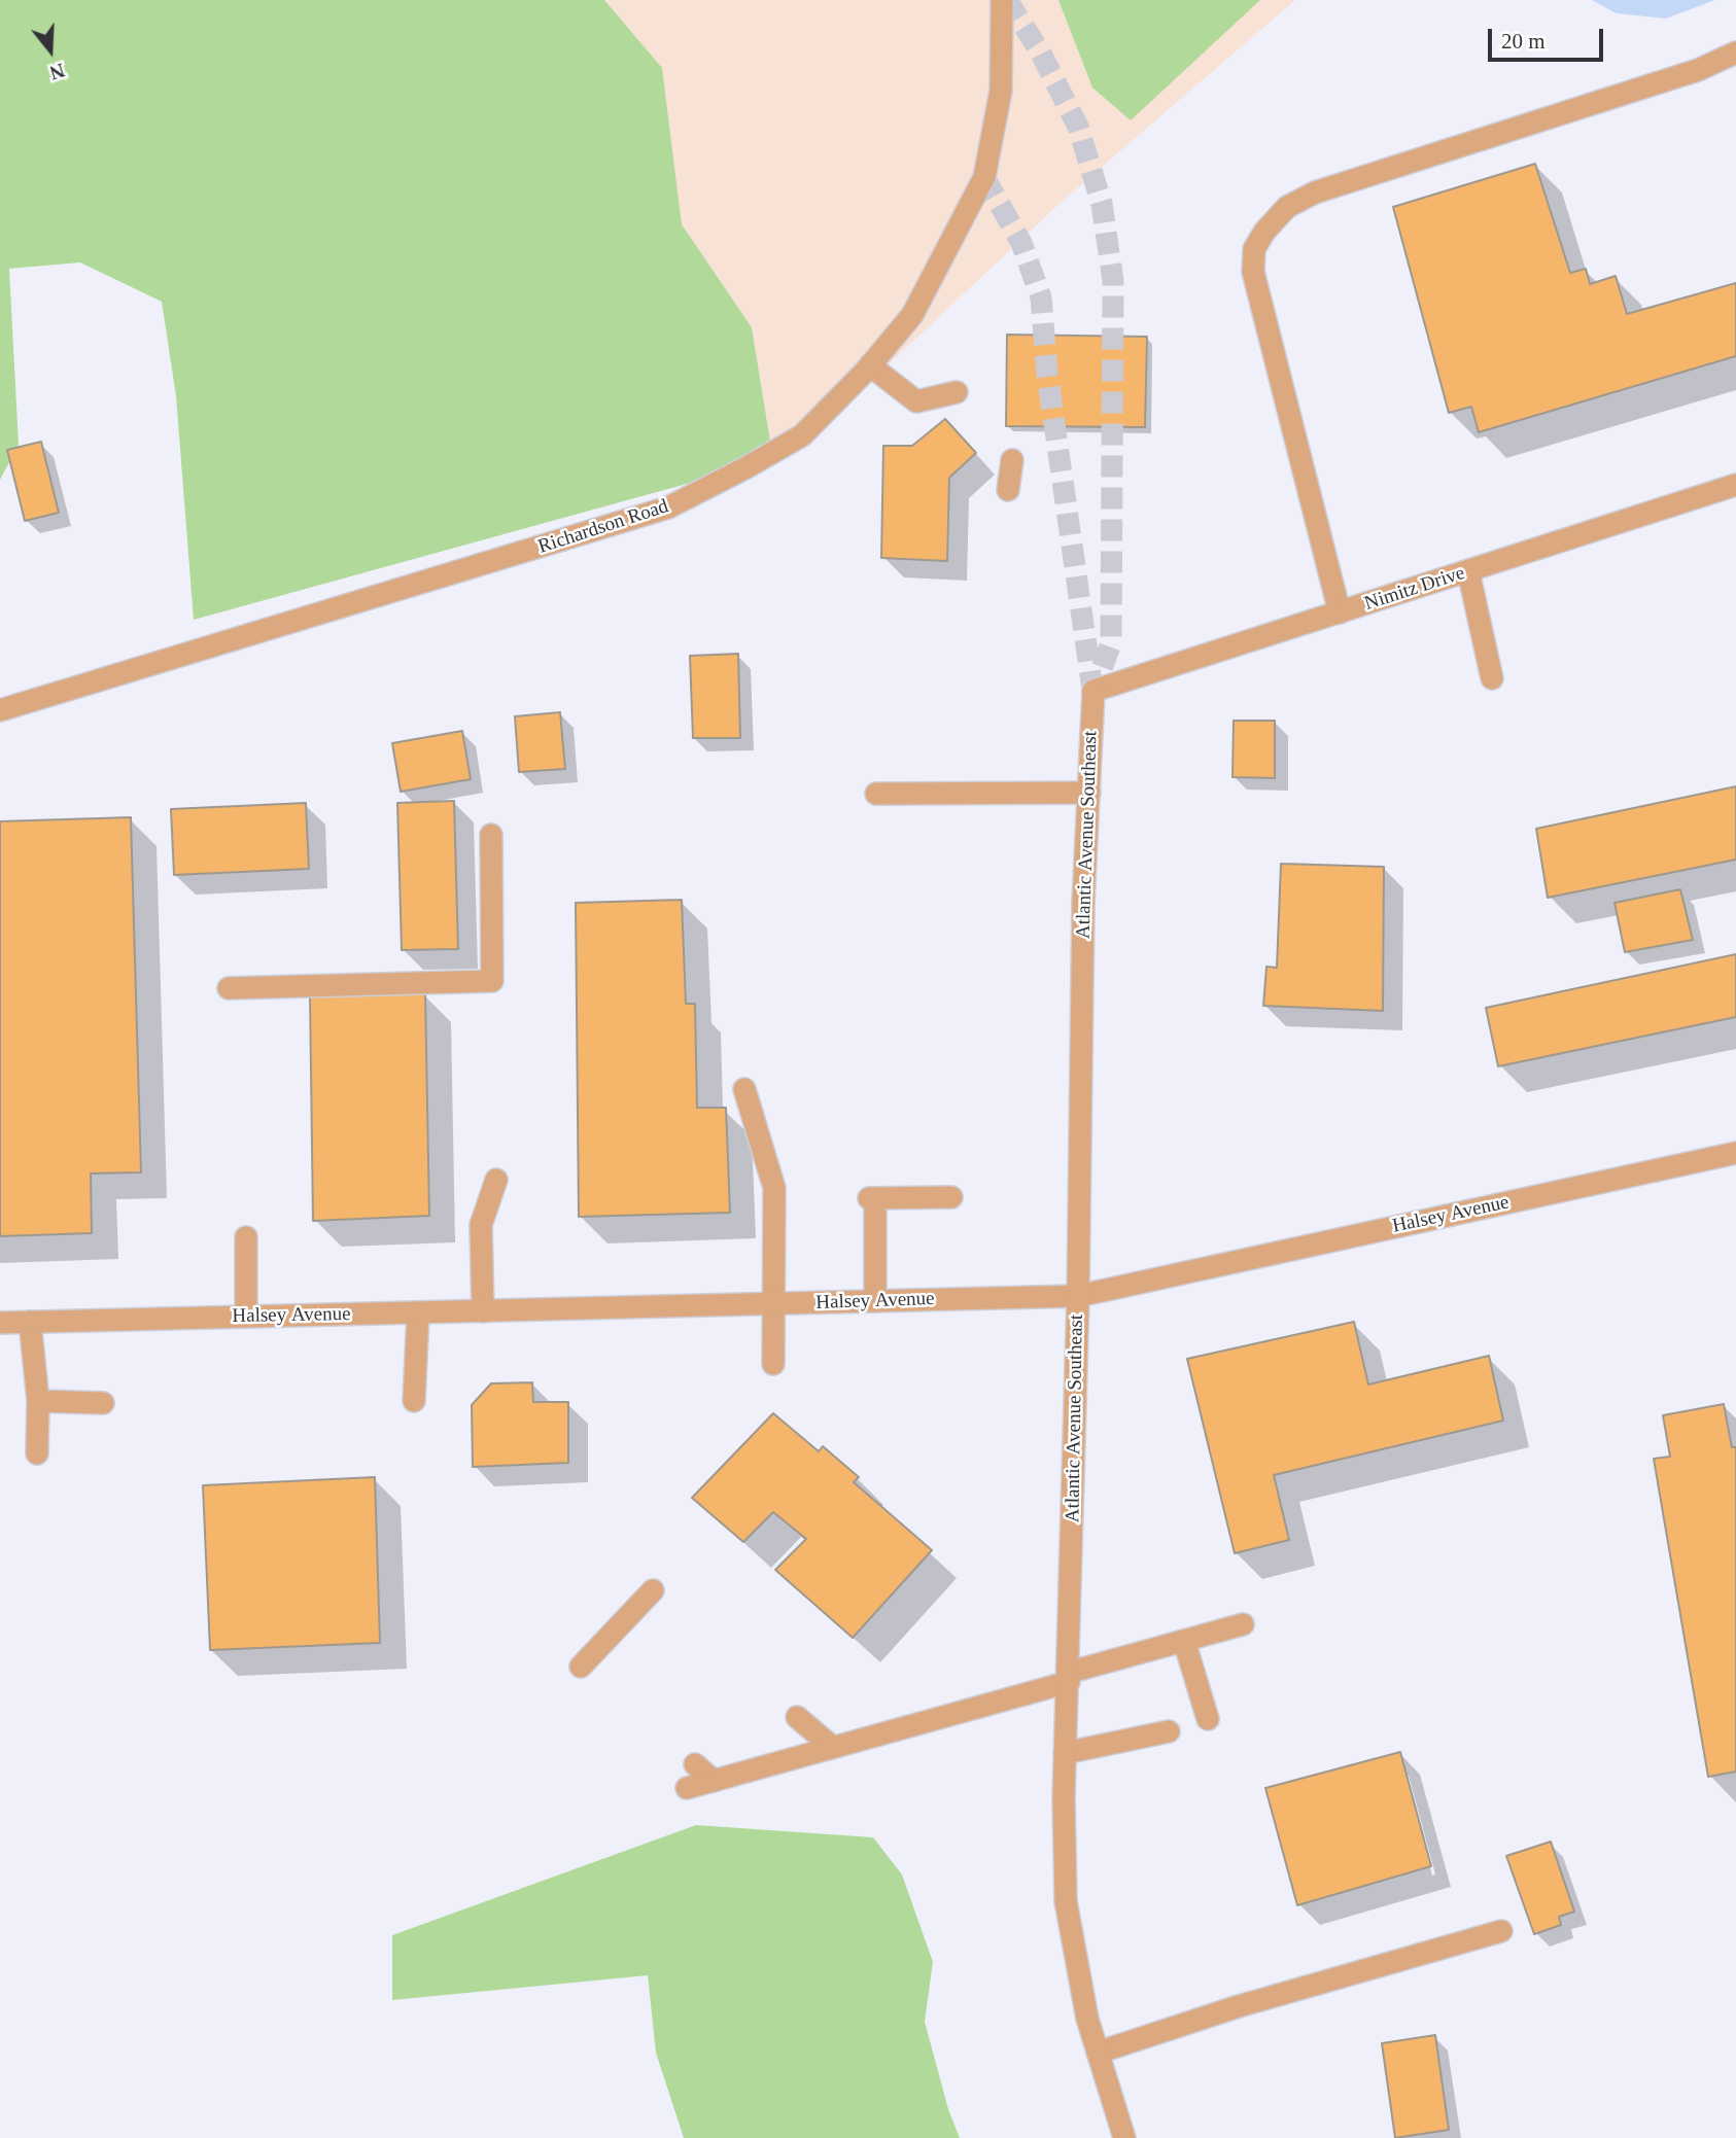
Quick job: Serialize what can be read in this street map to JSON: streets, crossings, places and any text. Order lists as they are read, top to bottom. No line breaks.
{"streets":{"street":["Richardson Road","Nimitz Drive","Atlantic Avenue Southeast","Halsey Avenue"]},"crossings":[["Nimitz Drive","Atlantic Avenue Southeast"],["Atlantic Avenue Southeast","Halsey Avenue"]],"scale_bar":"20 m","north":"bottom"}
